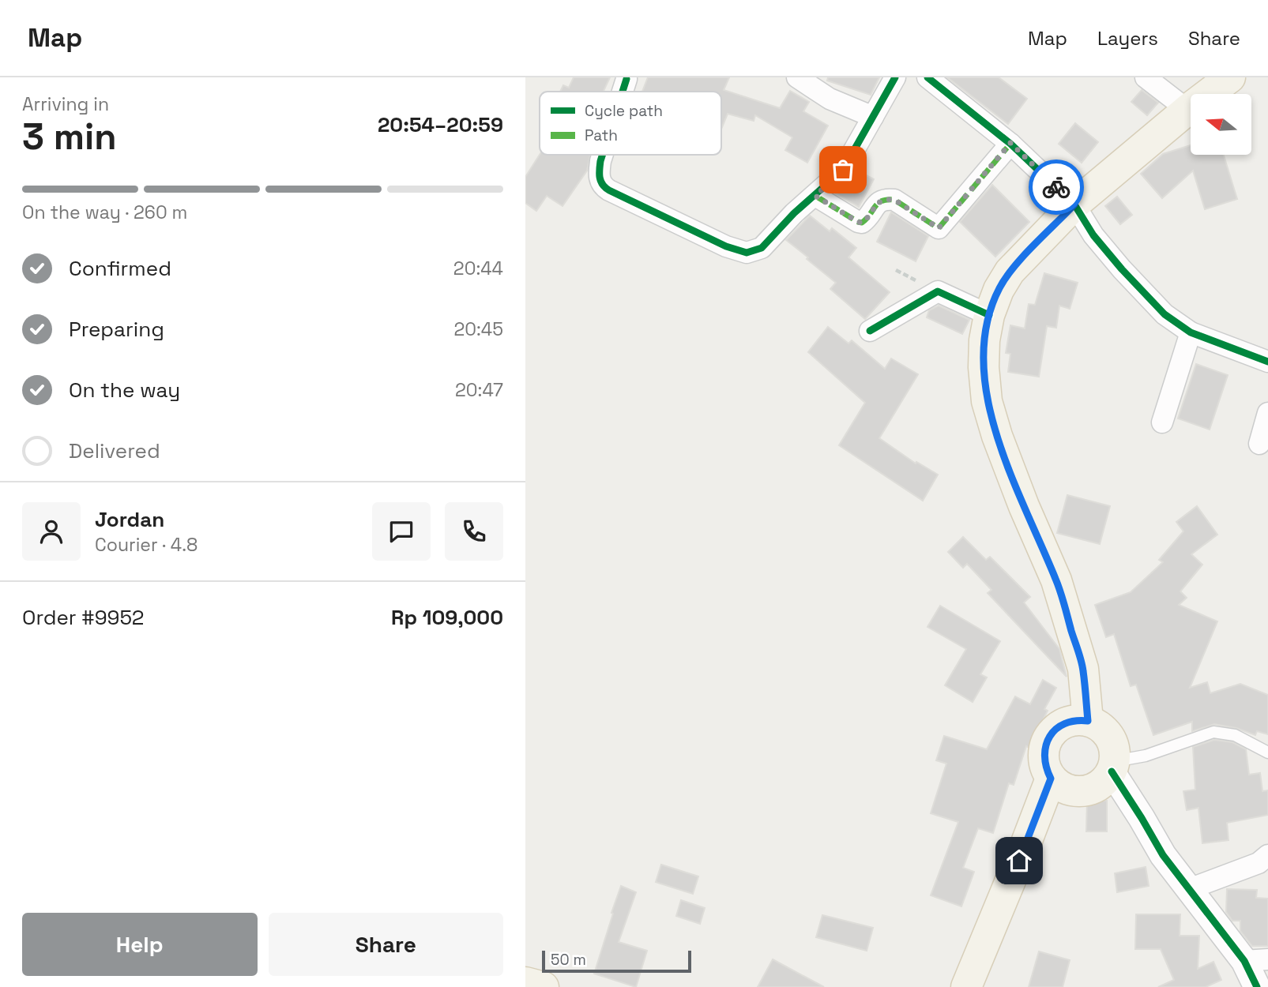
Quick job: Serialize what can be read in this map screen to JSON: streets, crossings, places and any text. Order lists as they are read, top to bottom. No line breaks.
{"legend":["Cycle path","Path"],"scale_bar":"50 m","north":"left","page":{"header":"Map","nav":["Map","Layers","Share"],"heading":["3 min","Arriving in","20:54–20:59"],"panel":["Jordan","Courier · 4.8","Order #9952","Rp 109,000"],"bar":"On the way · 260 m","list":[["Confirmed","20:44"],["Preparing","20:45"],["On the way","20:47"],"Delivered"],"buttons":["Help","Share"],"scale":"50 m"}}
